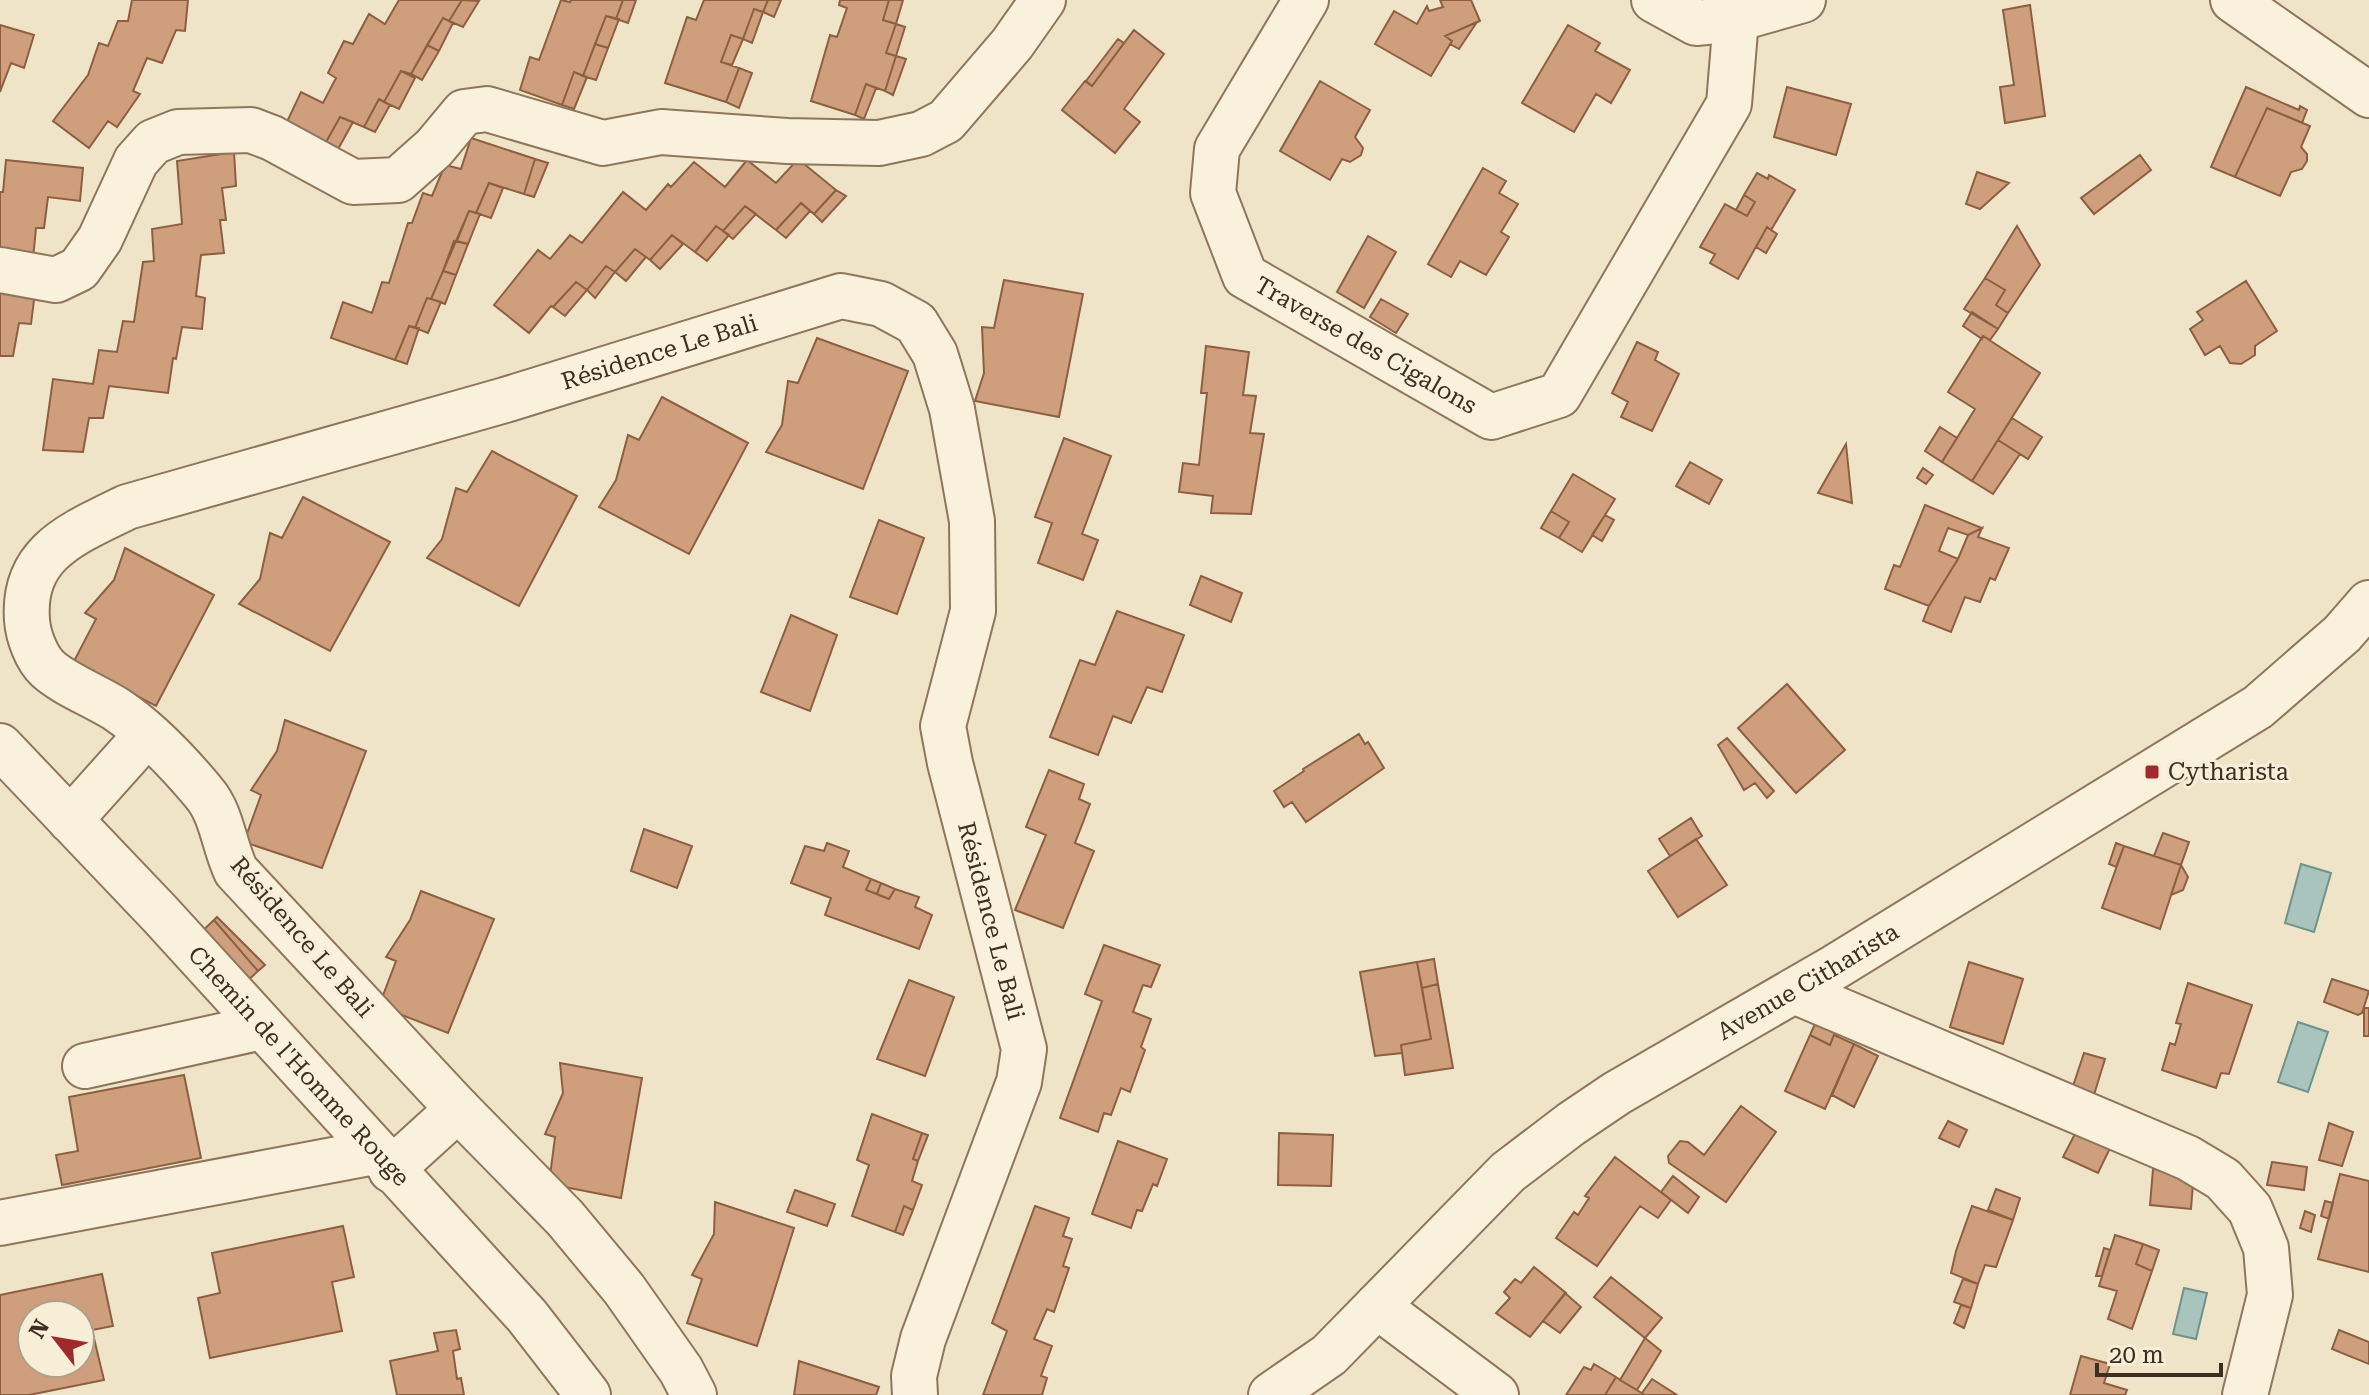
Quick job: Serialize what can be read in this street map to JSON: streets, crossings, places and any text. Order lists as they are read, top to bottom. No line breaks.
{"streets":{"street":["Traverse des Cigalons","Résidence Le Bali","Avenue Citharista","Chemin de l'Homme Rouge"]},"places":{"transit":["Cytharista"]},"scale_bar":"20 m","north":"top left"}
